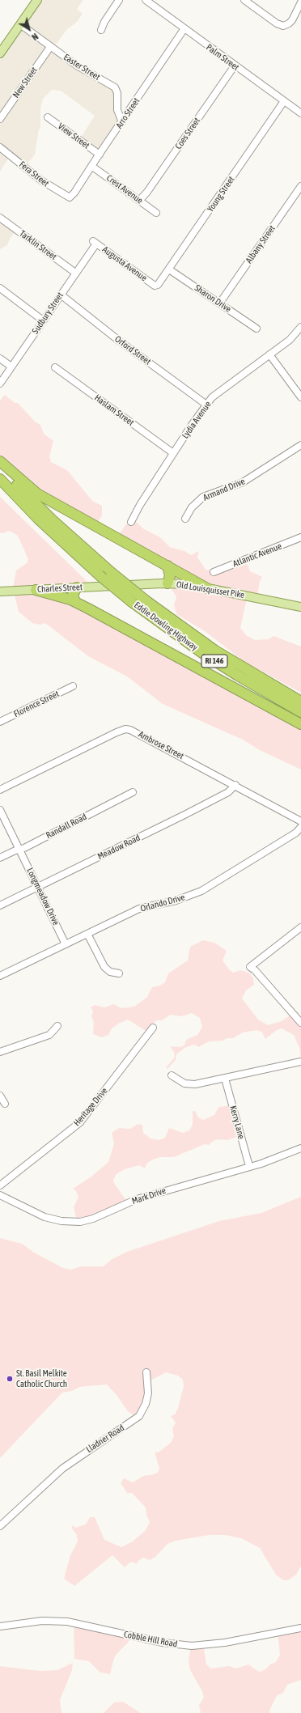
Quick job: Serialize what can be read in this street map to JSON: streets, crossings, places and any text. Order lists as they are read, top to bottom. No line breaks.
{"streets":{"highway":["Eddie Dowling Highway","RI 146"],"main road":["Charles Street","Old Louisquisset Pike"],"street":["Palm Street","Easter Street","New Street","Arro Street","Coes Street","View Street","Fera Street","Crest Avenue","Young Street","Albany Street","Tarklin Street","Augusta Avenue","Sharon Drive","Sudbury Street","Orford Street","Haslam Street","Lydia Avenue","Armand Drive","Atlantic Avenue","Florence Street","Ambrose Street","Randall Road","Meadow Road","Longmeadow Drive","Orlando Drive","Heritage Drive","Kerry Lane","Mark Drive","Lladner Road","Cobble Hill Road"]},"crossings":[["Palm Street","Arro Street"],["Palm Street","Coes Street"],["Palm Street","Young Street"],["Easter Street","New Street"],["Easter Street","Arro Street"],["Arro Street","View Street"],["Arro Street","Fera Street"],["Arro Street","Crest Avenue"],["Coes Street","Crest Avenue"],["Young Street","Augusta Avenue"],["Young Street","Sharon Drive"],["Albany Street","Sharon Drive"],["Tarklin Street","Sudbury Street"],["Augusta Avenue","Sudbury Street"],["Sudbury Street","Orford Street"],["Orford Street","Lydia Avenue"],["Haslam Street","Lydia Avenue"],["Charles Street","Old Louisquisset Pike"],["Ambrose Street","Meadow Road"],["Randall Road","Longmeadow Drive"],["Meadow Road","Longmeadow Drive"],["Longmeadow Drive","Orlando Drive"],["Kerry Lane","Mark Drive"]],"places":["St. Basil Melkite Catholic Church"],"north":"bottom right"}
